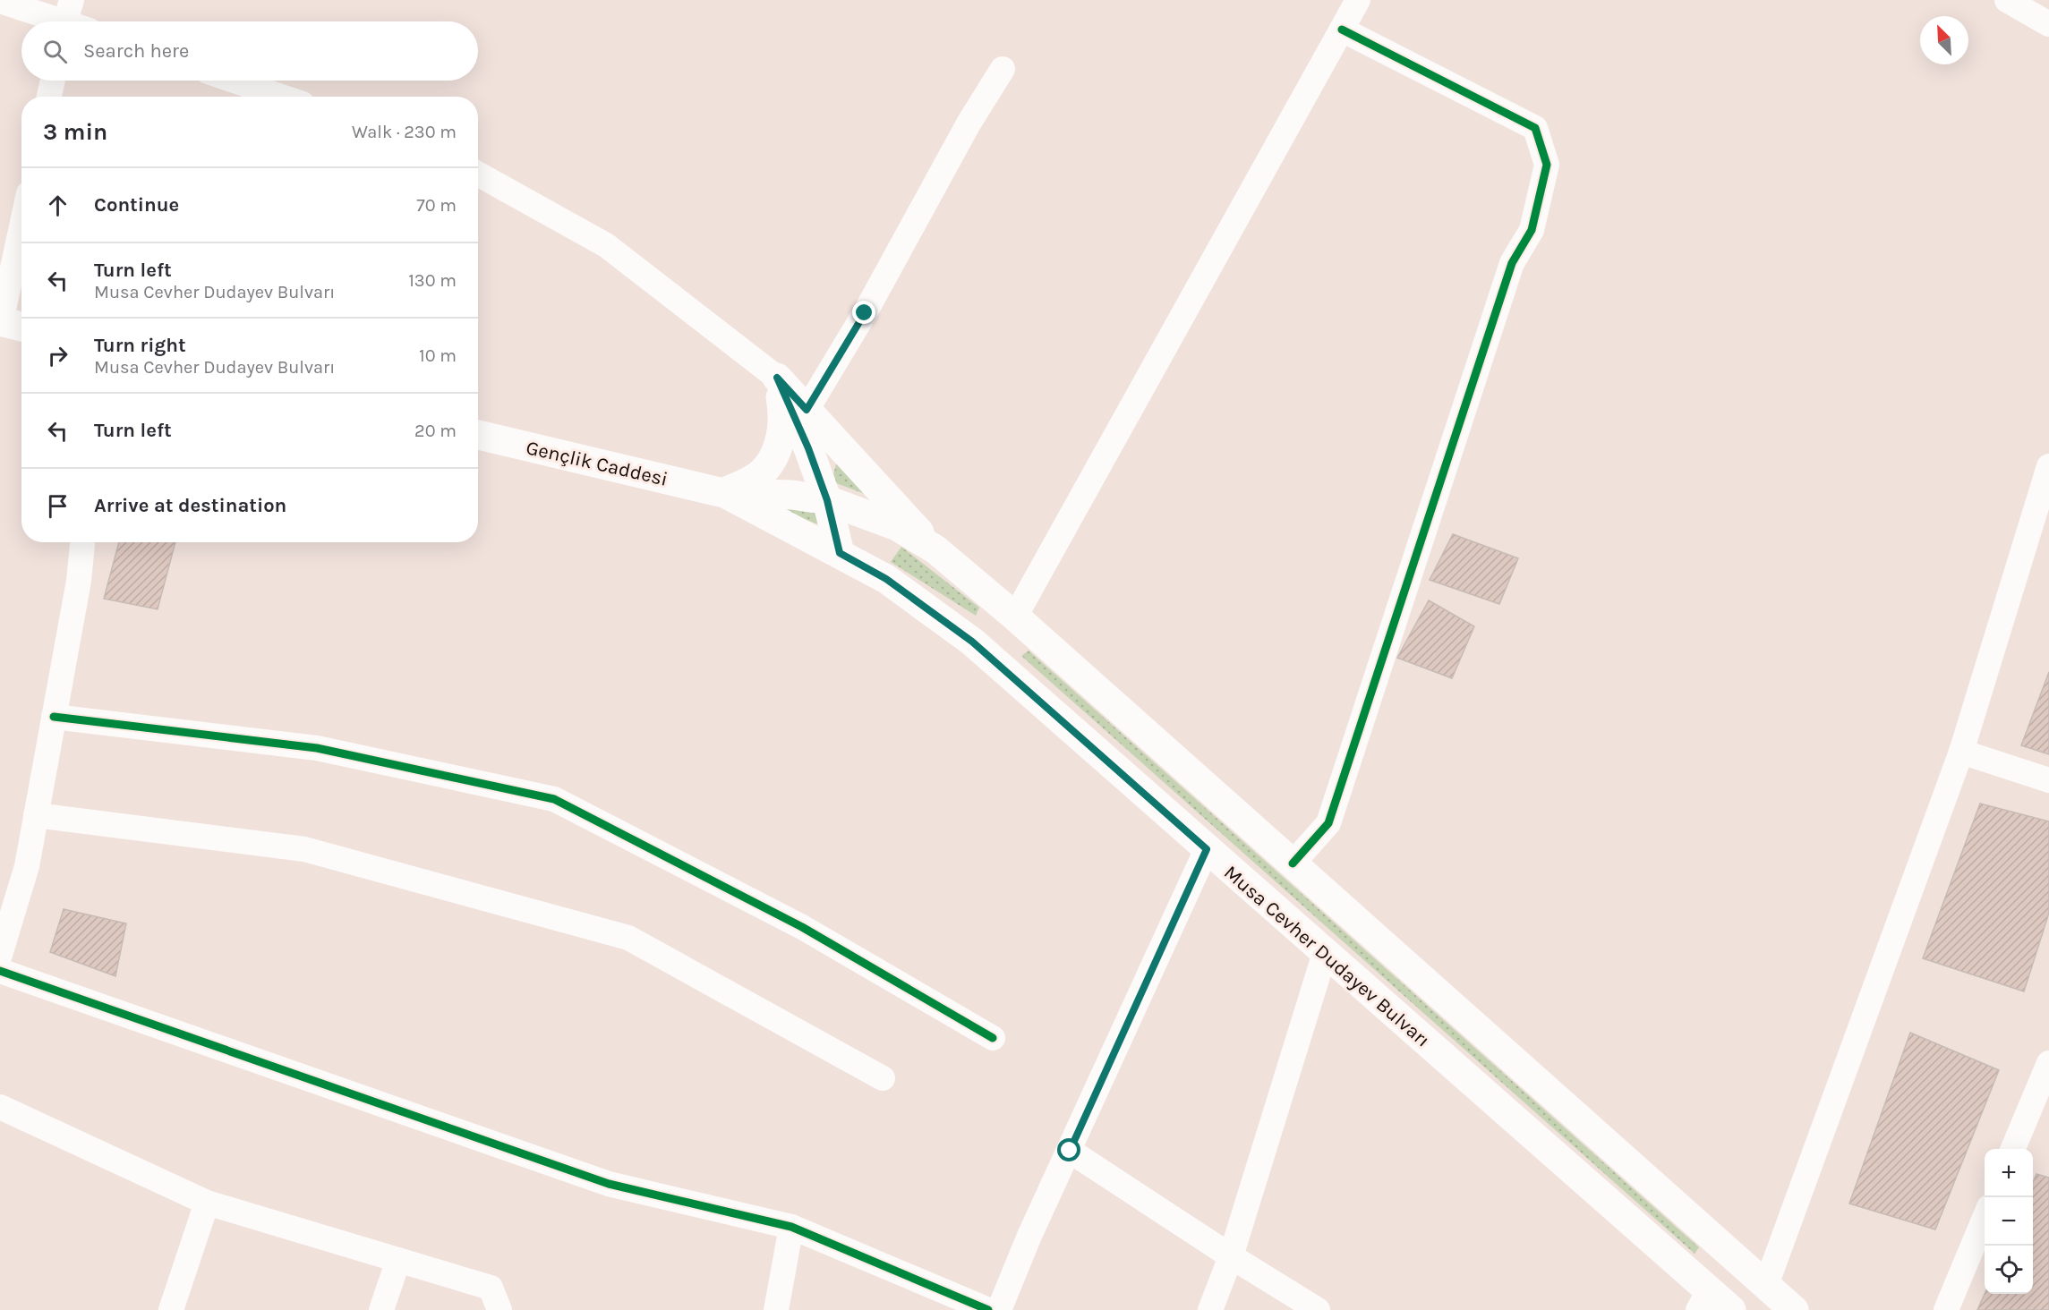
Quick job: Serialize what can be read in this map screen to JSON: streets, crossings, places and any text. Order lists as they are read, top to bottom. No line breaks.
{"streets":{"main road":["Gençlik Caddesi","Musa Cevher Dudayev Bulvarı"]},"crossings":[["Gençlik Caddesi","Musa Cevher Dudayev Bulvarı"]],"north":"top left","page":{"search":"Search here","heading":["3 min","Walk · 230 m"],"list":[["Continue","70 m"],["Turn left","Musa Cevher Dudayev Bulvarı","130 m"],["Turn right","Musa Cevher Dudayev Bulvarı","10 m"],["Turn left","20 m"],"Arrive at destination"],"map_buttons":["+","−"]}}
